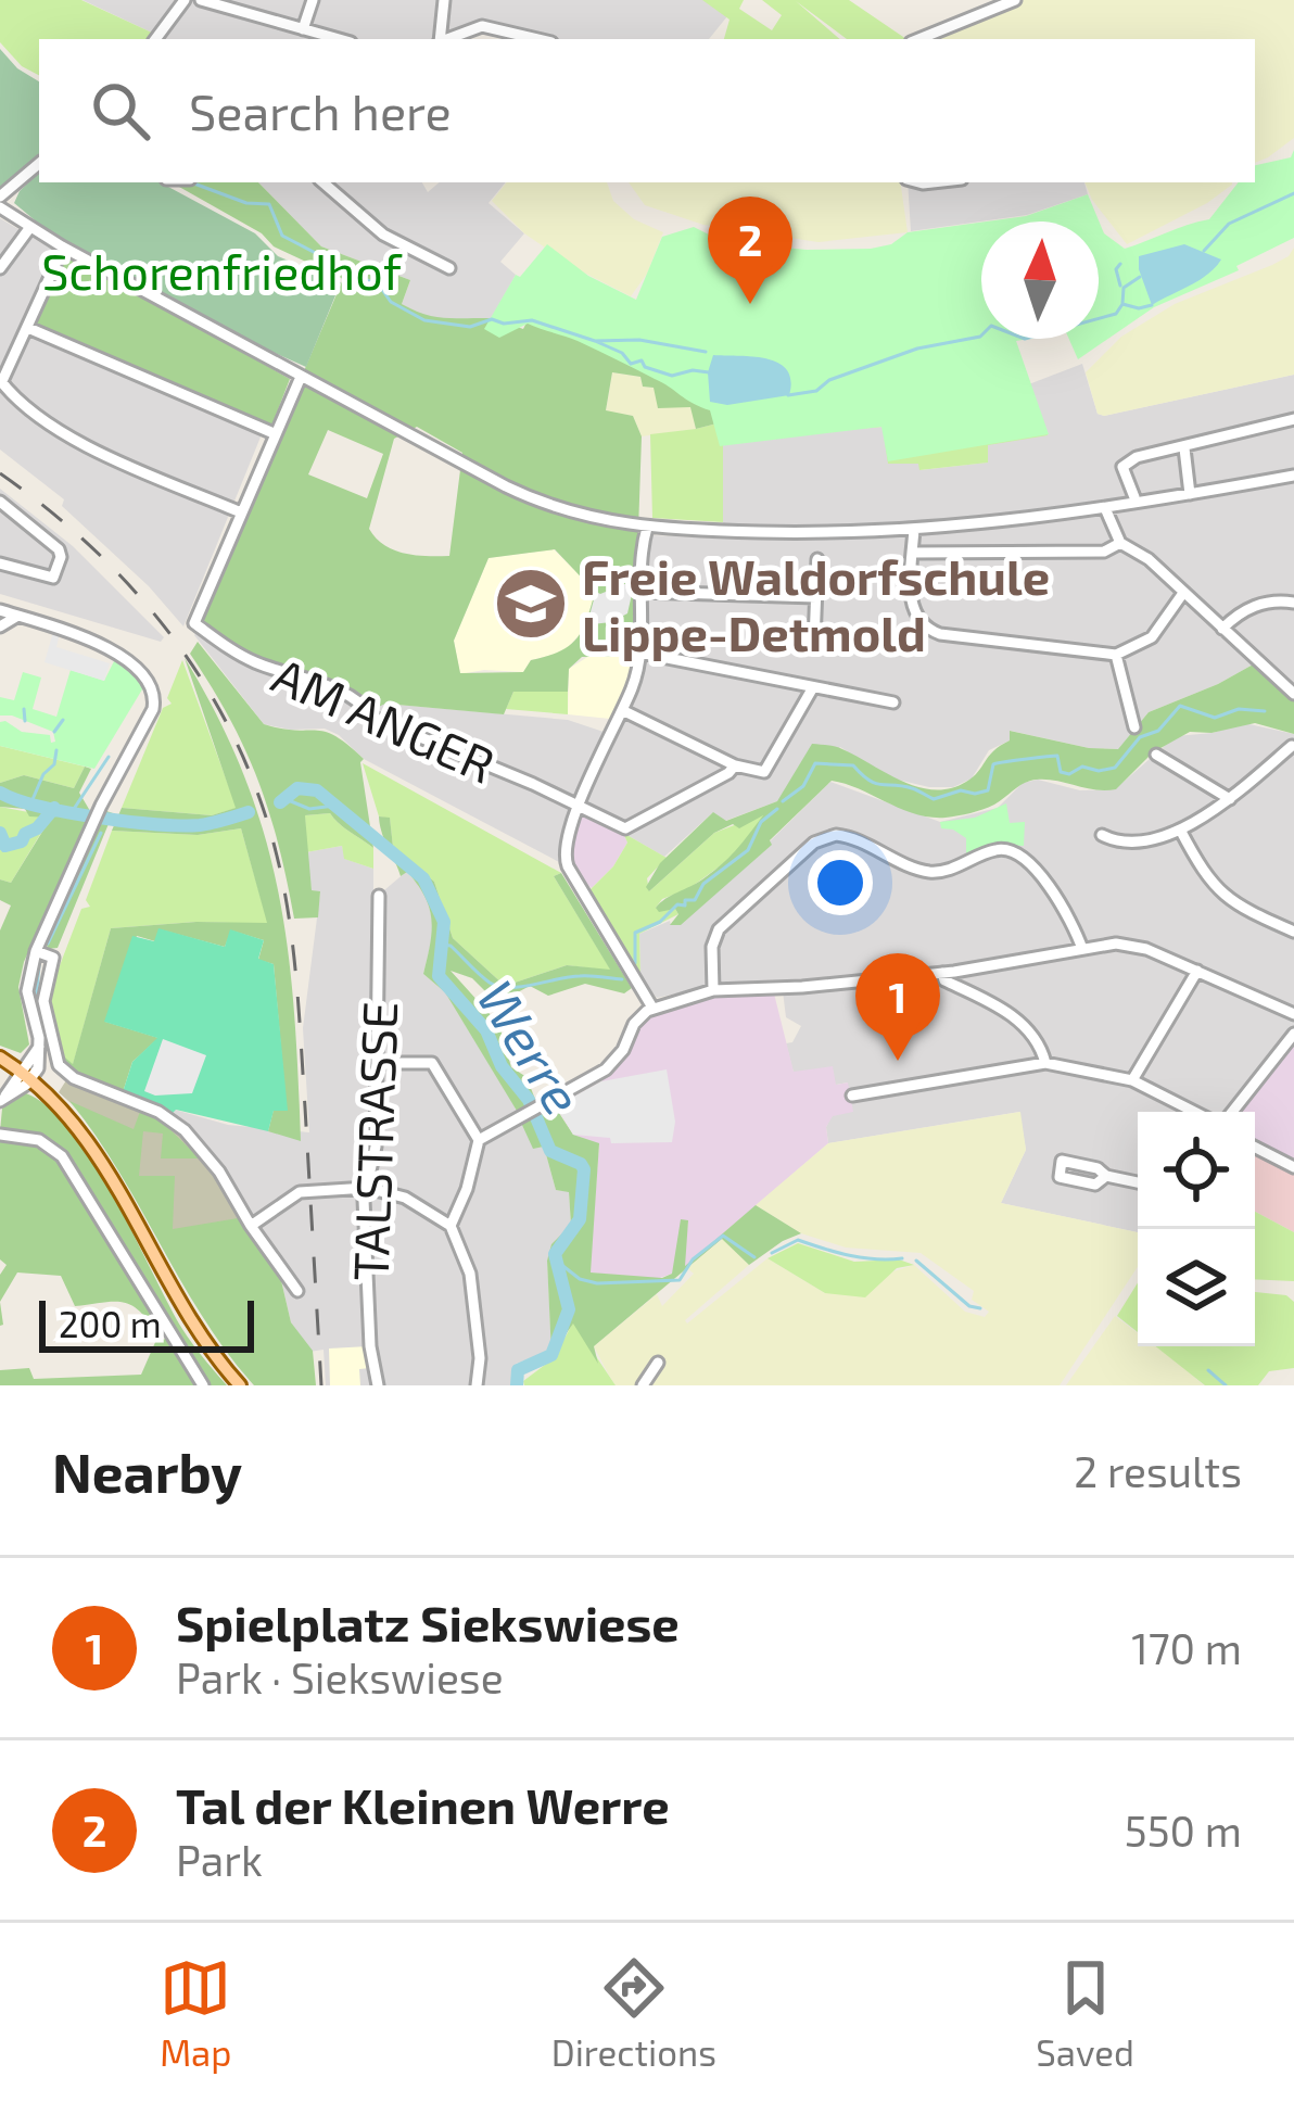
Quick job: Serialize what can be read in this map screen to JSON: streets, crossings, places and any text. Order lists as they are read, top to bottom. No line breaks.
{"streets":{"street":["AM ANGER","TALSTRASSE"]},"water":["Werre"],"parks":["Schorenfriedhof"],"places":{"school or university":["Freie Waldorfschule Lippe-Detmold"]},"scale_bar":"200 m","north":"top","page":{"search":"Search here","pins":["2","1"],"scale":"200 m","heading":["Nearby","2 results"],"list":[{"mark":"1","name":"Spielplatz Siekswiese","note":"Park · Siekswiese","value":"170 m"},{"mark":"2","name":"Tal der Kleinen Werre","note":"Park","value":"550 m"}],"nav":["Map","Directions","Saved"]}}
